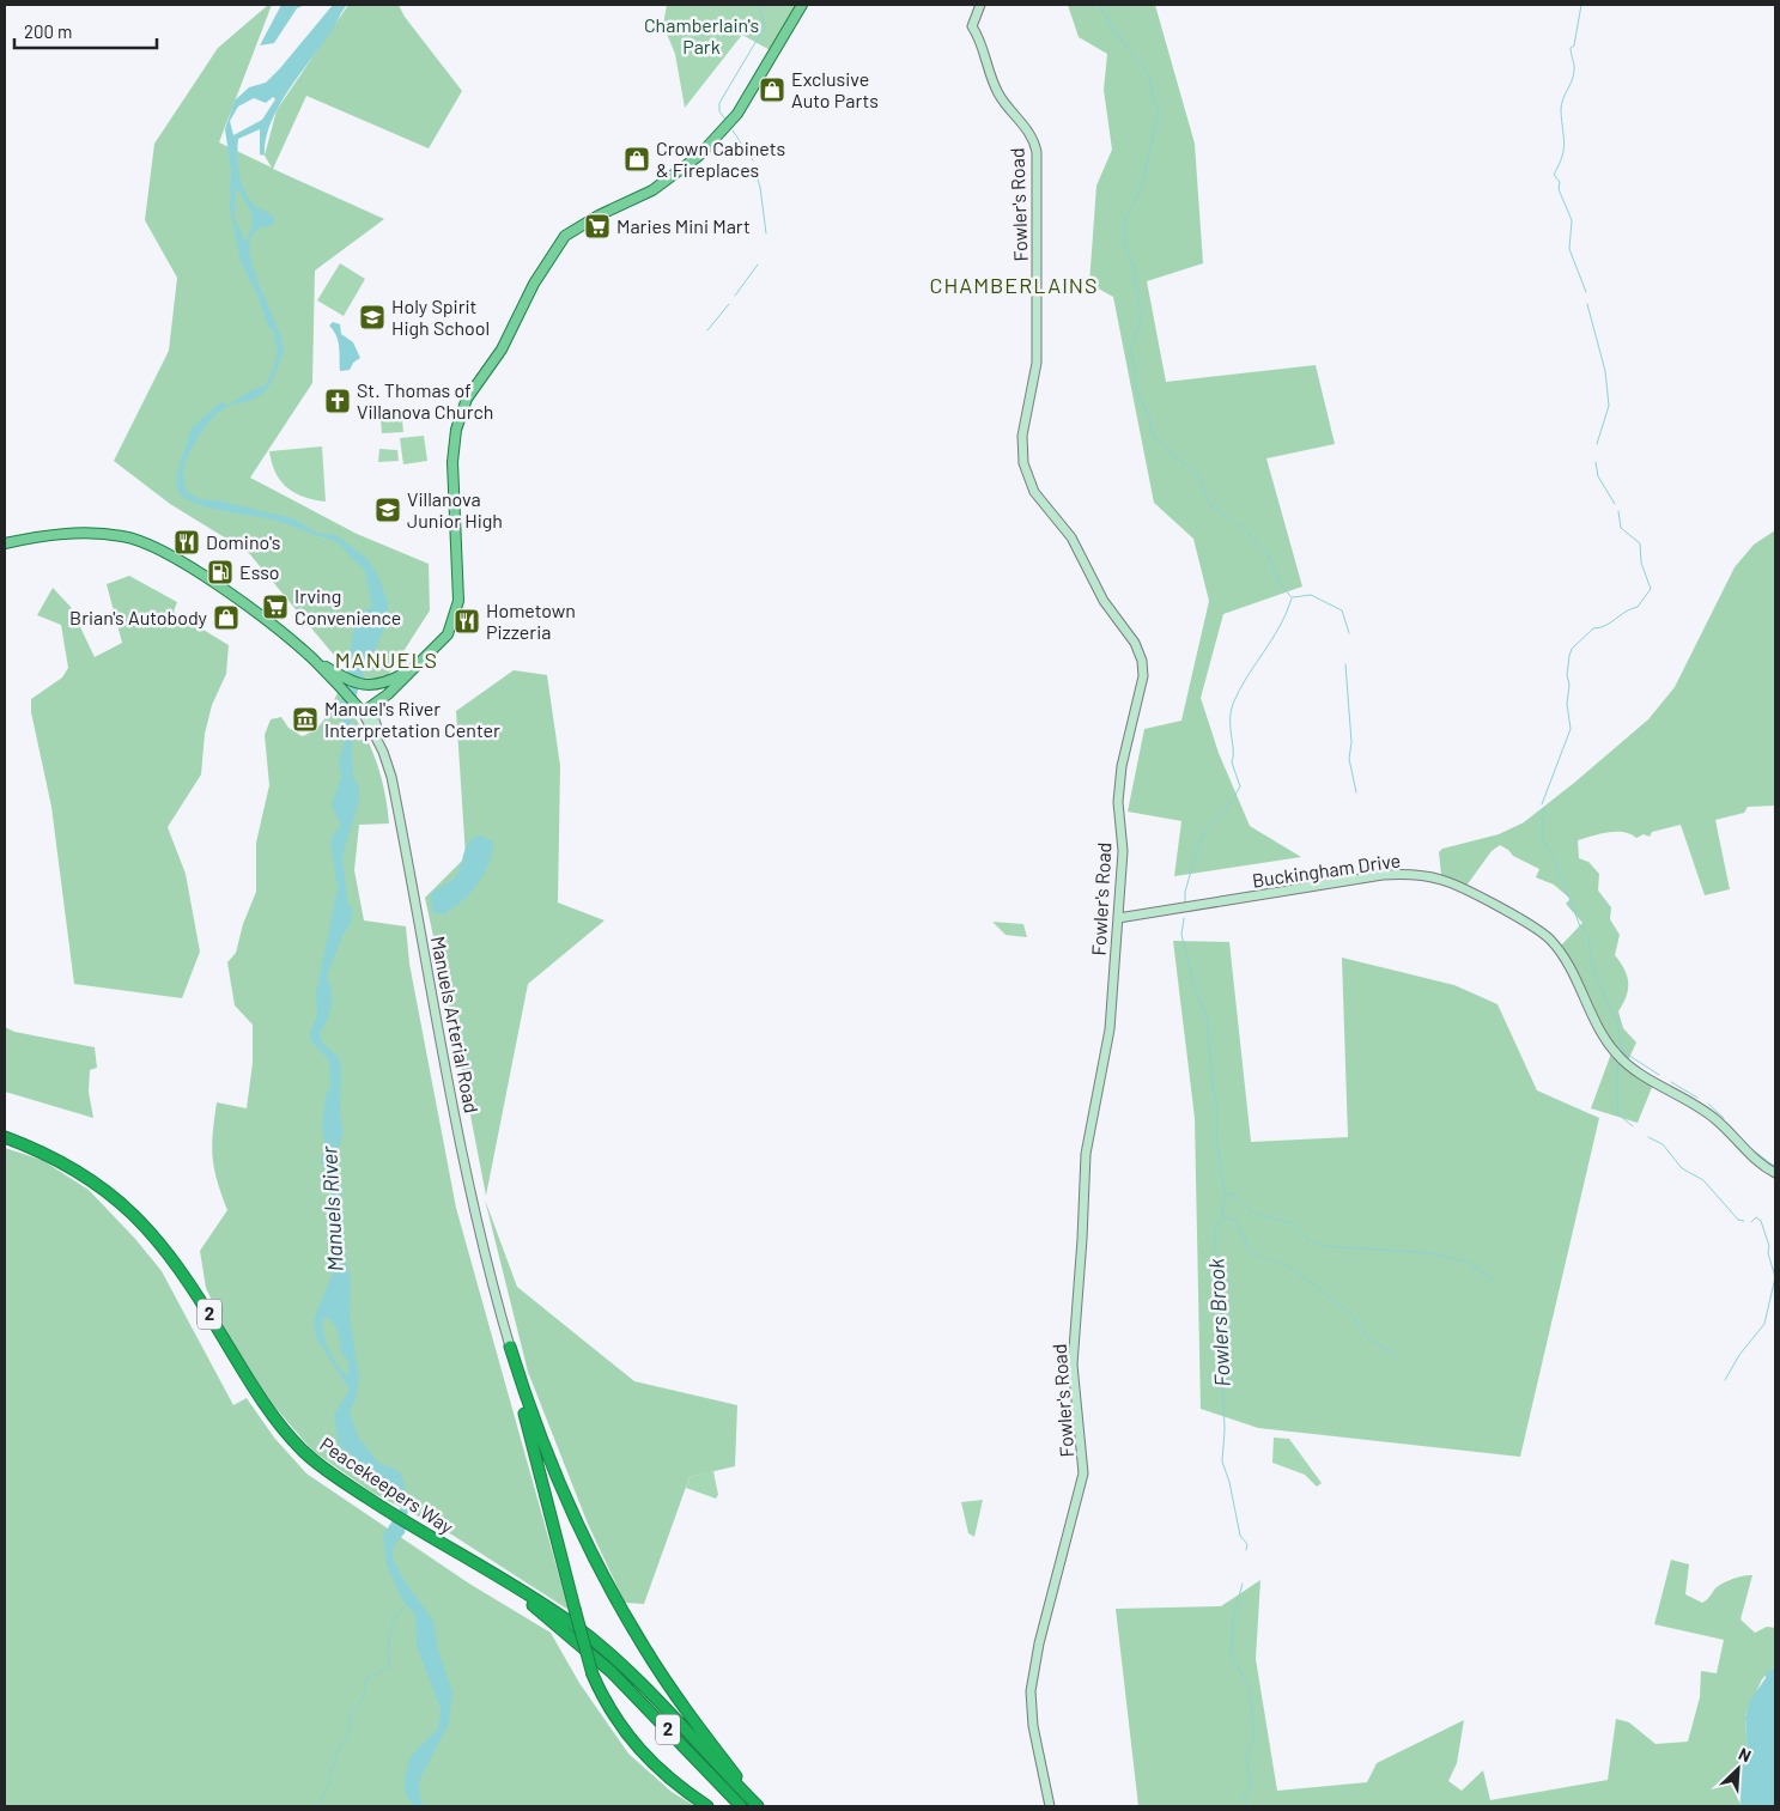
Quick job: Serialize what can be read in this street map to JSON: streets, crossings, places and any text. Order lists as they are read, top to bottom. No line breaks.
{"streets":{"highway":["2","Peacekeepers Way"],"street":["Fowler's Road","Buckingham Drive","Manuels Arterial Road"]},"crossings":[["Fowler's Road","Buckingham Drive"]],"districts":["CHAMBERLAINS","MANUELS"],"water":["Manuels River","Fowlers Brook"],"parks":["Chamberlain's Park"],"places":{"shop":["Exclusive Auto Parts","Crown Cabinets & Fireplaces","Brian's Autobody"],"supermarket":["Maries Mini Mart","Irving Convenience"],"school or university":["Holy Spirit High School","Villanova Junior High"],"church":["St. Thomas of Villanova Church"],"restaurant":["Domino's","Hometown Pizzeria"],"fuel station":["Esso"],"museum":["Manuel's River Interpretation Center"]},"scale_bar":"200 m","north":"top right"}
